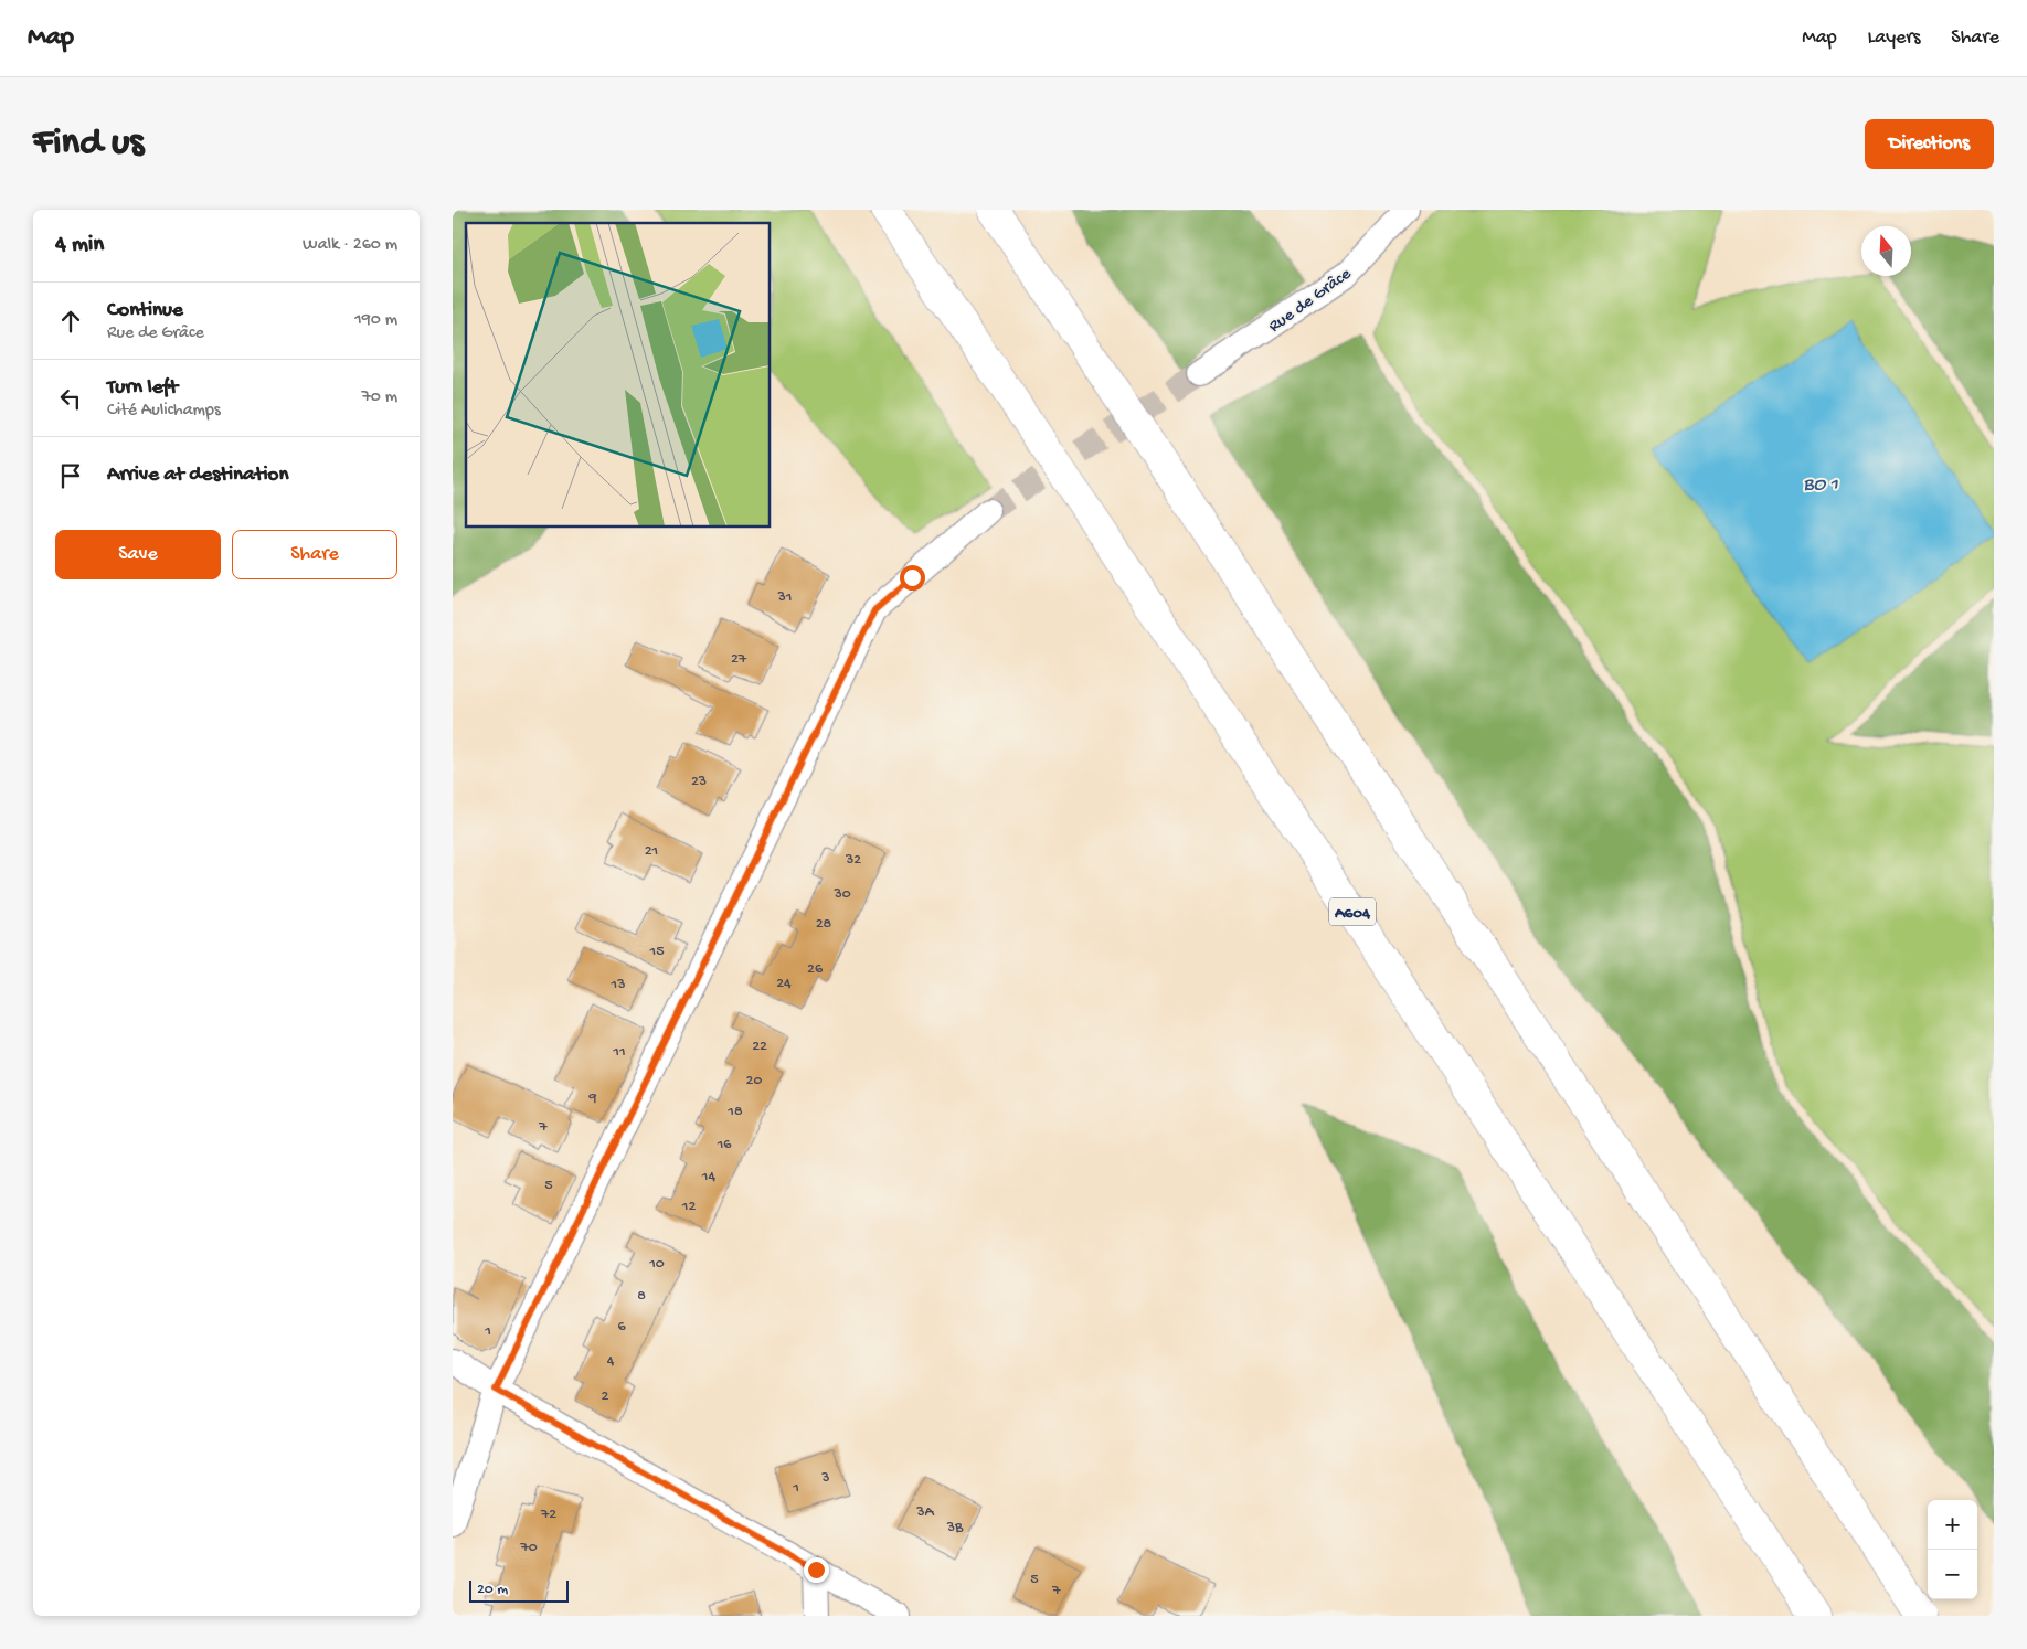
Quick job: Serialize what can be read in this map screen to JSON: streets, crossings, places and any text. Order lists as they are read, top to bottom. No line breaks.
{"streets":{"highway":["A604"],"street":["Rue de Grâce"]},"water":["BO 1"],"house_numbers":["31","27","23","21","32","30","28","15","26","24","13","22","11","20","9","18","7","16","14","5","12","10","8","6","1","4","2","3","1","3A","72","3B","70","5","7"],"scale_bar":"20 m","north":"top","page":{"header":"Map","nav":["Map","Layers","Share"],"buttons":["Directions",["Save","Share"]],"title":"Find us","heading":["4 min","Walk · 260 m"],"list":[["Continue","Rue de Grâce","190 m"],["Turn left","Cité Aulichamps","70 m"],"Arrive at destination"],"map_buttons":["+","−"],"scale":"20 m"}}
